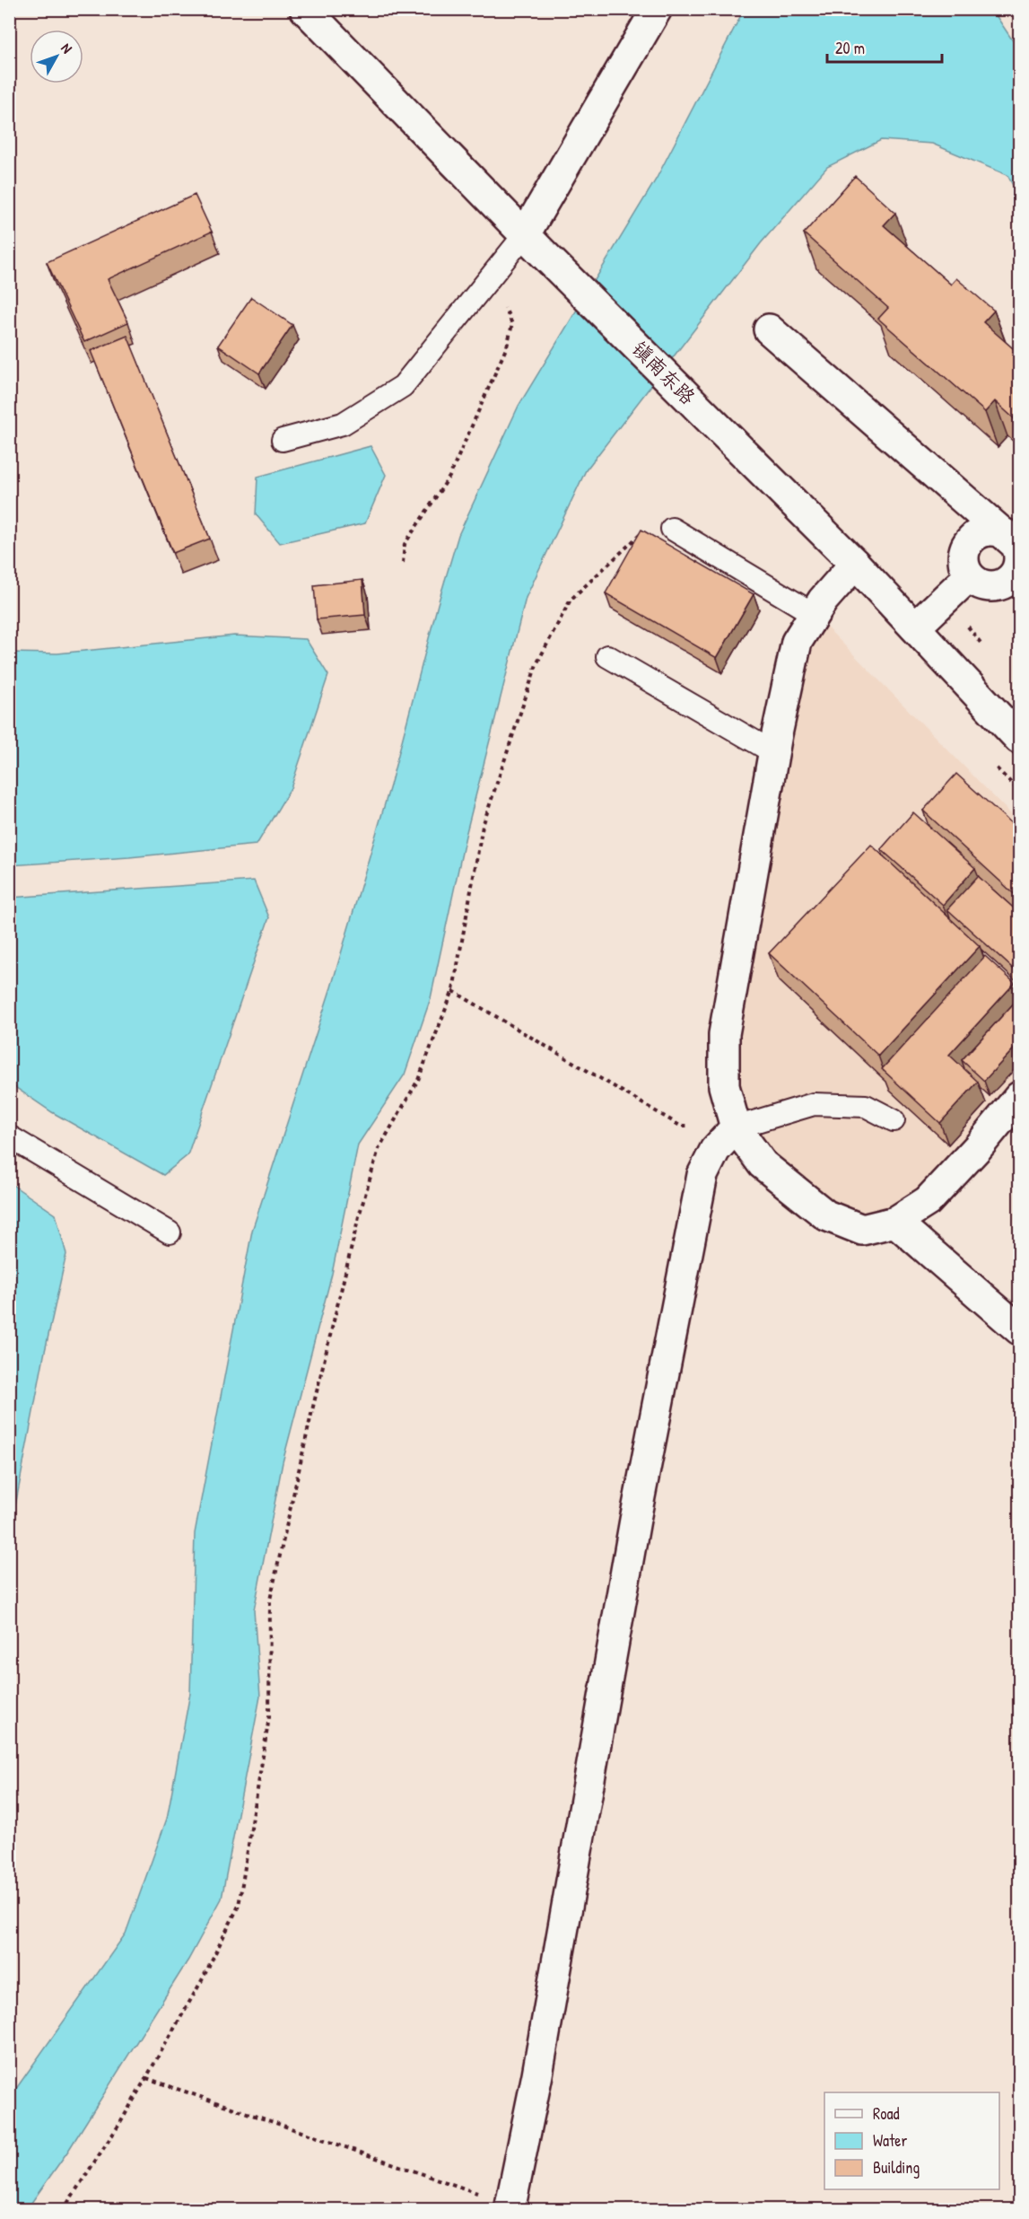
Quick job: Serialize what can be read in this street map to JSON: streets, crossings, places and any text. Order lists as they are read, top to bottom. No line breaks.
{"streets":{"street":["镇南东路"]},"legend":["Road","Water","Building"],"scale_bar":"20 m","north":"top right"}
